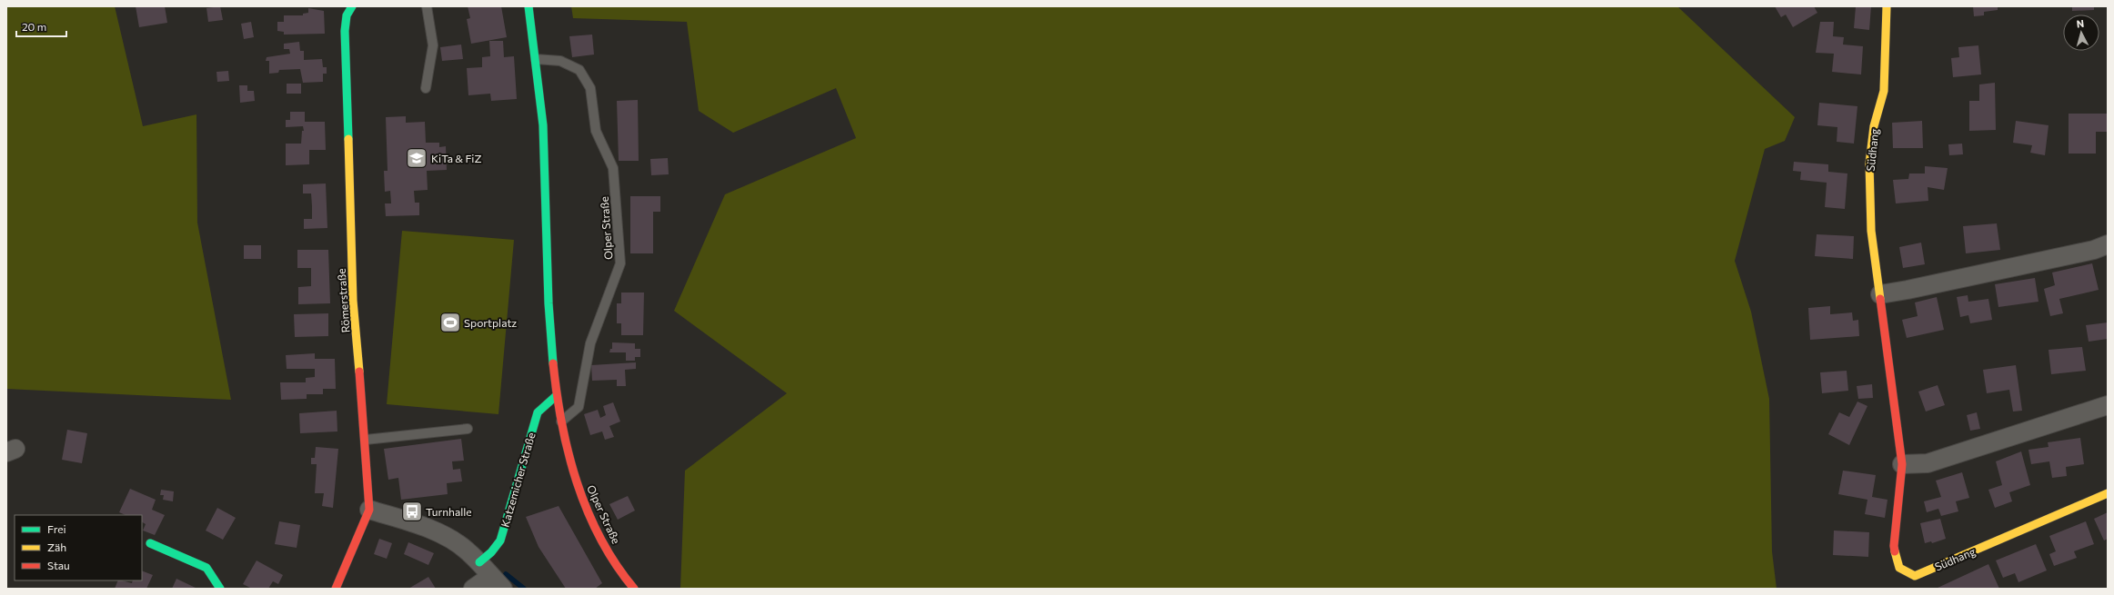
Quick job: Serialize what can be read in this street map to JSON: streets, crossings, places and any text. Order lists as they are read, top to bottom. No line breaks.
{"streets":{"street":["Südhang","Olper Straße","Römerstraße","Katzemicher Straße"]},"crossings":[["Olper Straße","Katzemicher Straße"]],"places":{"school or university":["KiTa & FiZ"],"sports":["Sportplatz"],"bus stop":["Turnhalle"]},"legend":["Frei","Zäh","Stau"],"scale_bar":"20 m","north":"top"}
